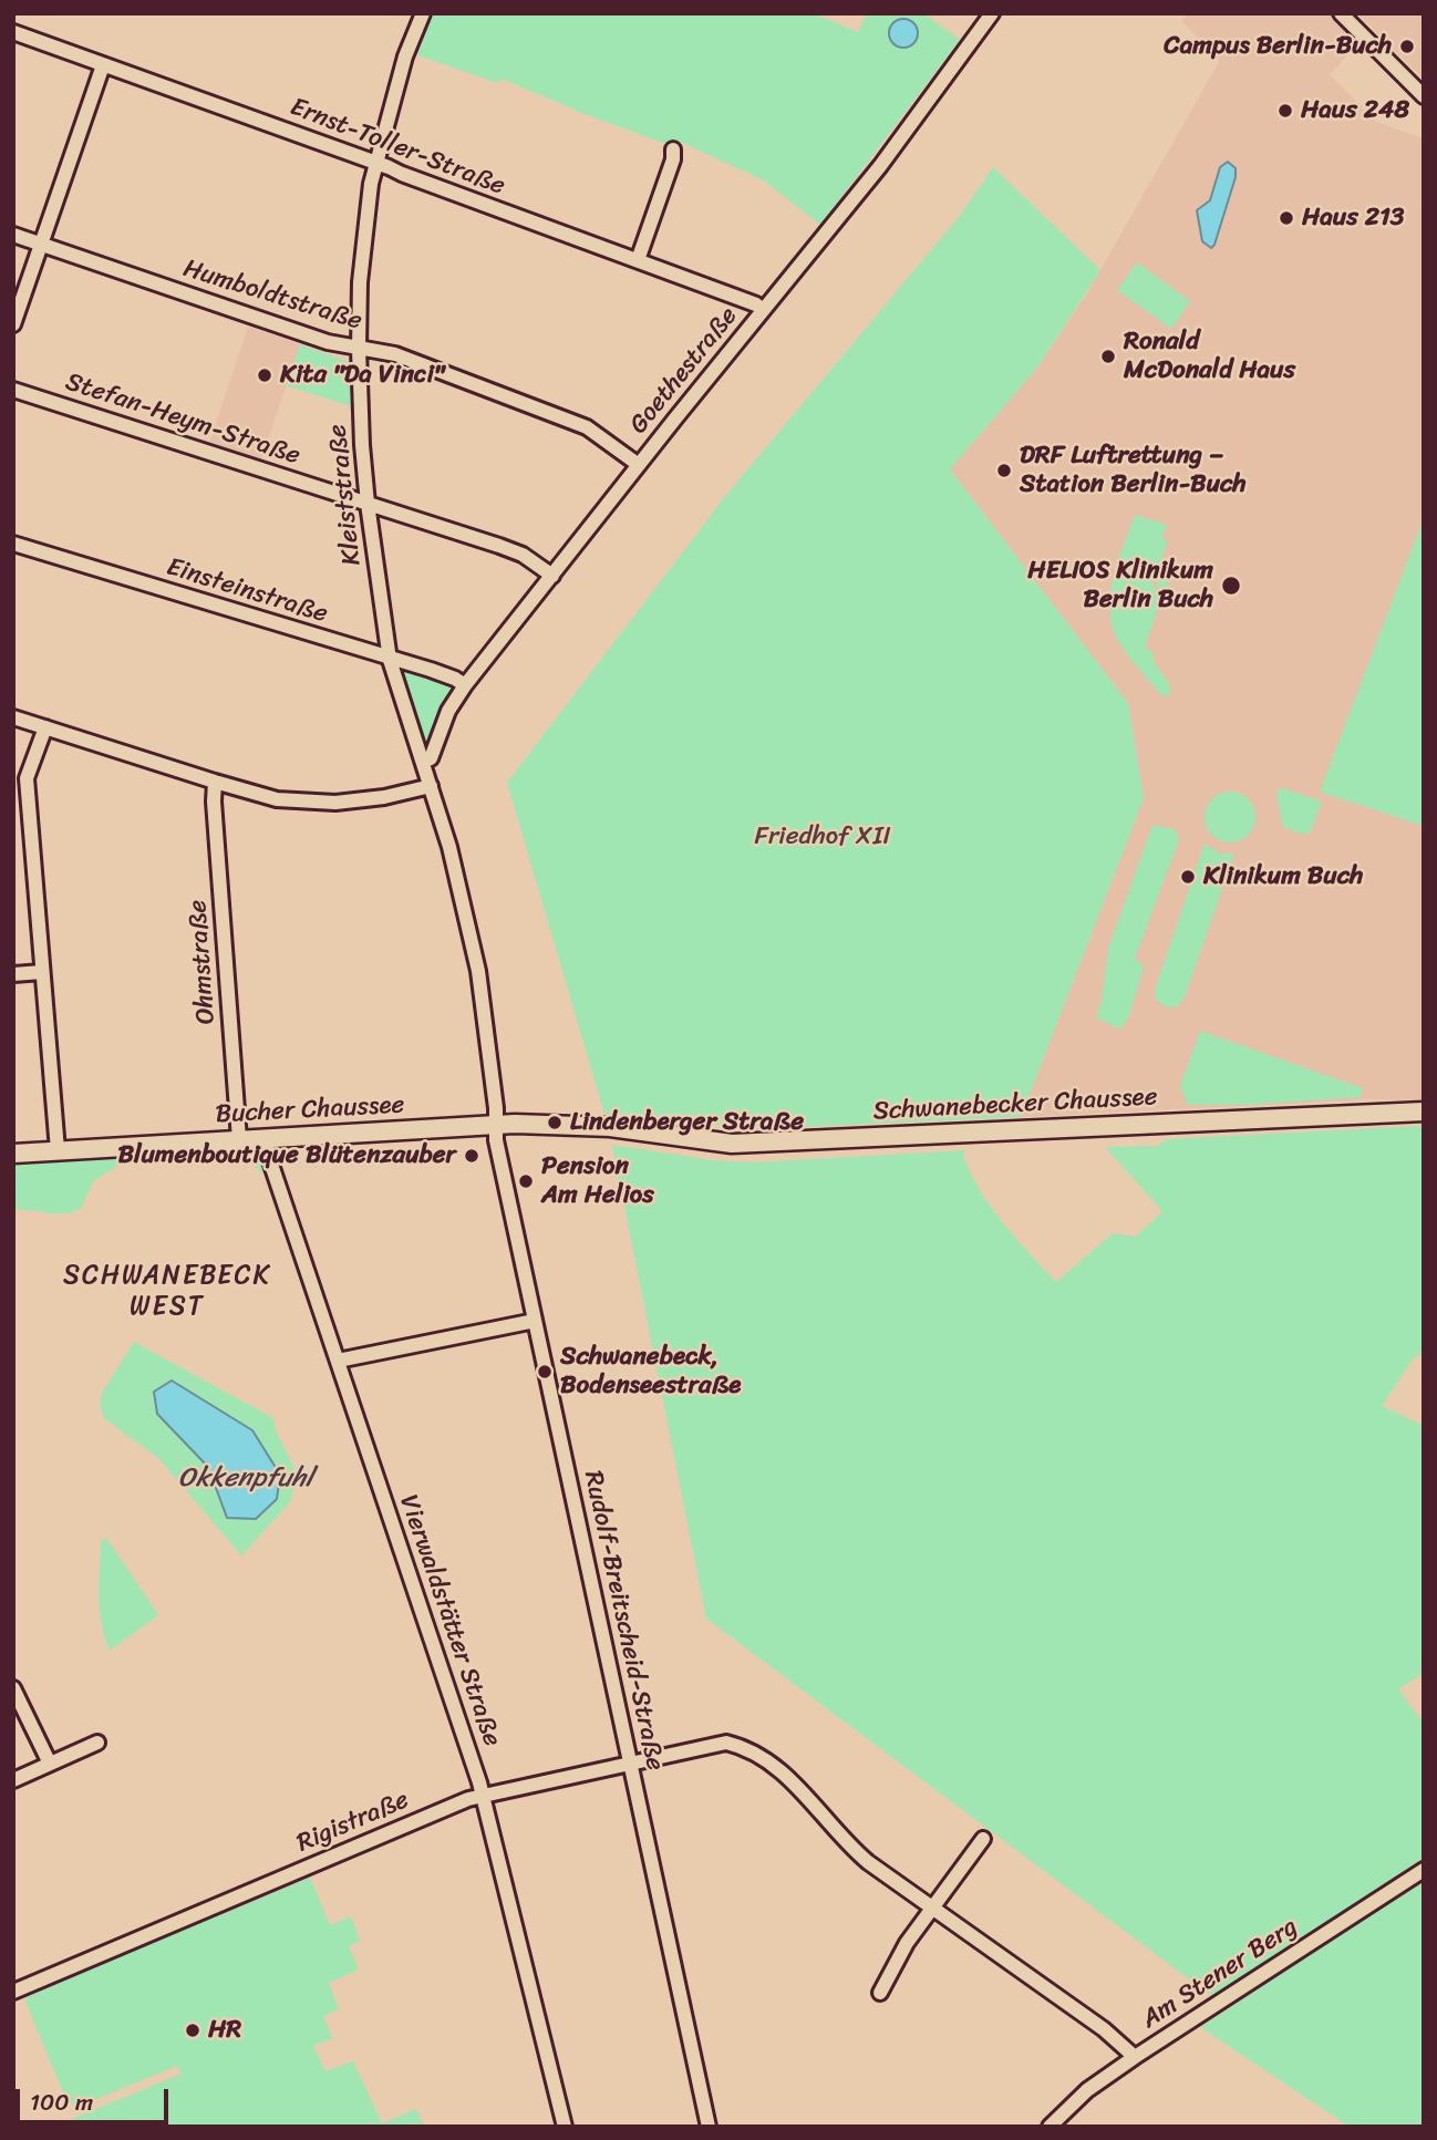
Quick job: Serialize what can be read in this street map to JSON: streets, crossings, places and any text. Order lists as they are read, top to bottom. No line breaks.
{"streets":{"main road":["Schwanebecker Chaussee","Bucher Chaussee"],"street":["Ernst-Toller-Straße","Humboldtstraße","Goethestraße","Stefan-Heym-Straße","Kleiststraße","Einsteinstraße","Ohmstraße","Vierwaldstätter Straße","Rudolf-Breitscheid-Straße","Rigistraße","Am Stener Berg"]},"crossings":[["Ernst-Toller-Straße","Goethestraße"],["Ernst-Toller-Straße","Kleiststraße"],["Humboldtstraße","Goethestraße"],["Humboldtstraße","Kleiststraße"],["Goethestraße","Stefan-Heym-Straße"],["Goethestraße","Kleiststraße"],["Goethestraße","Einsteinstraße"],["Stefan-Heym-Straße","Kleiststraße"],["Kleiststraße","Einsteinstraße"],["Ohmstraße","Bucher Chaussee"],["Schwanebecker Chaussee","Bucher Chaussee"],["Bucher Chaussee","Vierwaldstätter Straße"],["Bucher Chaussee","Rudolf-Breitscheid-Straße"],["Vierwaldstätter Straße","Rigistraße"],["Rudolf-Breitscheid-Straße","Rigistraße"]],"districts":["SCHWANEBECK WEST"],"water":["Okkenpfuhl"],"parks":["Friedhof XII"],"places":["Campus Berlin-Buch","Haus 248","Haus 213","Ronald McDonald Haus","Kita \"Da Vinci\"","DRF Luftrettung – Station Berlin-Buch","HELIOS Klinikum Berlin Buch","Klinikum Buch","Lindenberger Straße","Blumenboutique Blütenzauber","Pension Am Helios","Schwanebeck, Bodenseestraße","HR"],"scale_bar":"100 m"}
